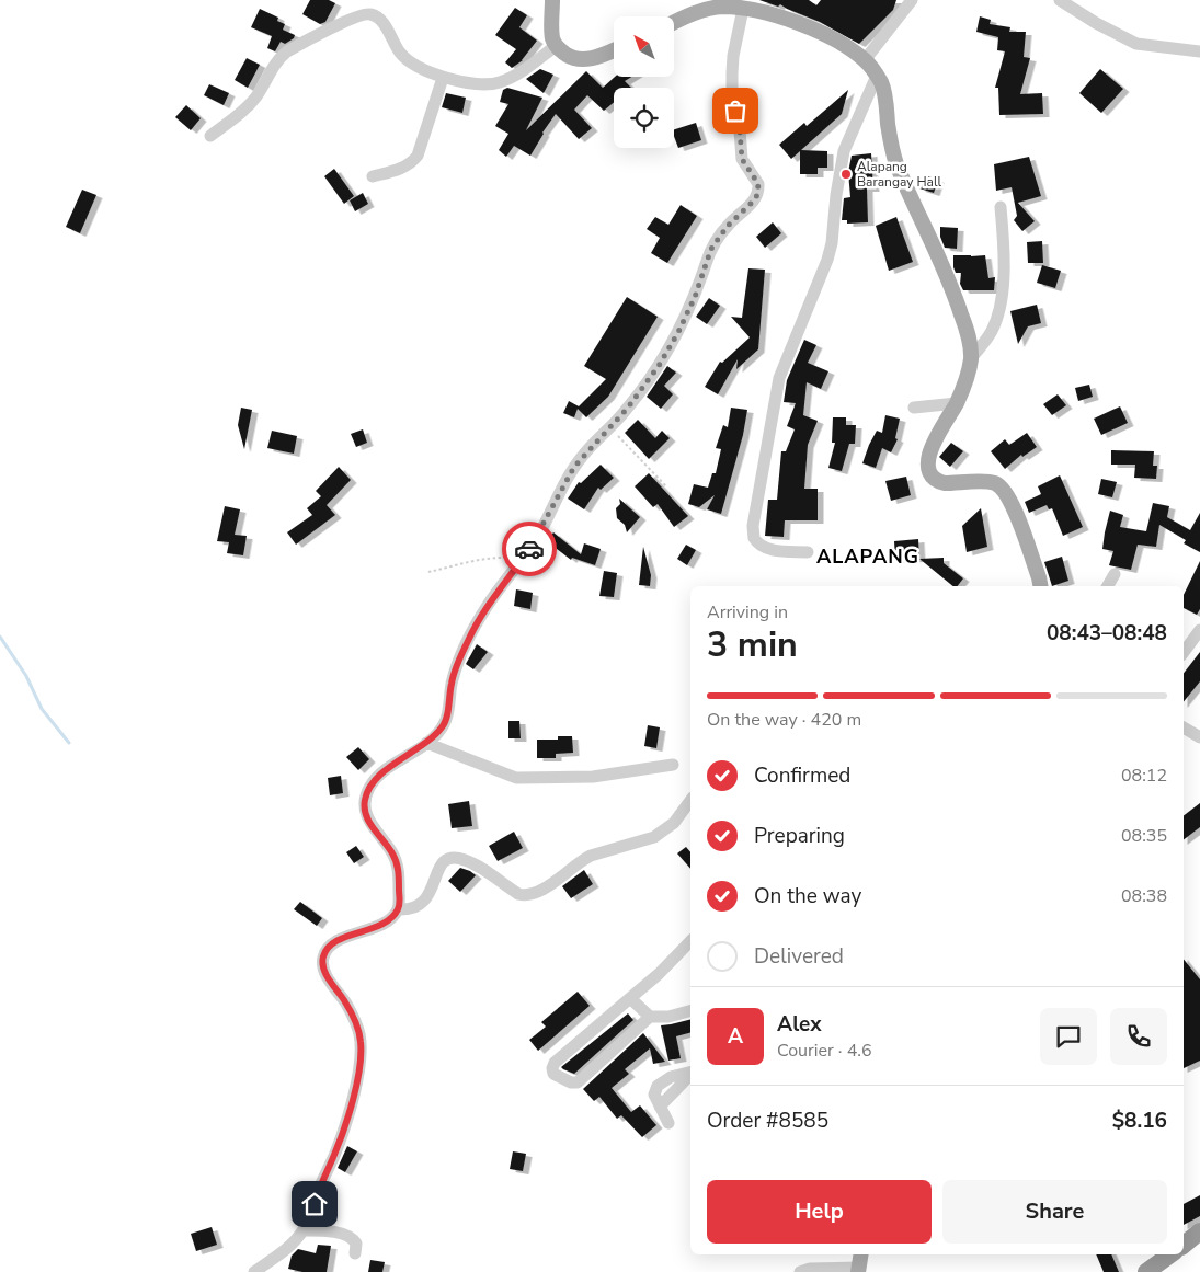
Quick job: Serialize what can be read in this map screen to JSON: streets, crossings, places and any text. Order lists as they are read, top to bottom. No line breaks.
{"districts":["ALAPANG"],"places":["Alapang Barangay Hall"],"north":"top left","page":{"heading":["3 min","Arriving in","08:43–08:48"],"panel":["Alex","Courier · 4.6","Order #8585","$8.16"],"bar":"On the way · 420 m","list":[["Confirmed","08:12"],["Preparing","08:35"],["On the way","08:38"],"Delivered"],"round":"A","buttons":["Help","Share"]}}
